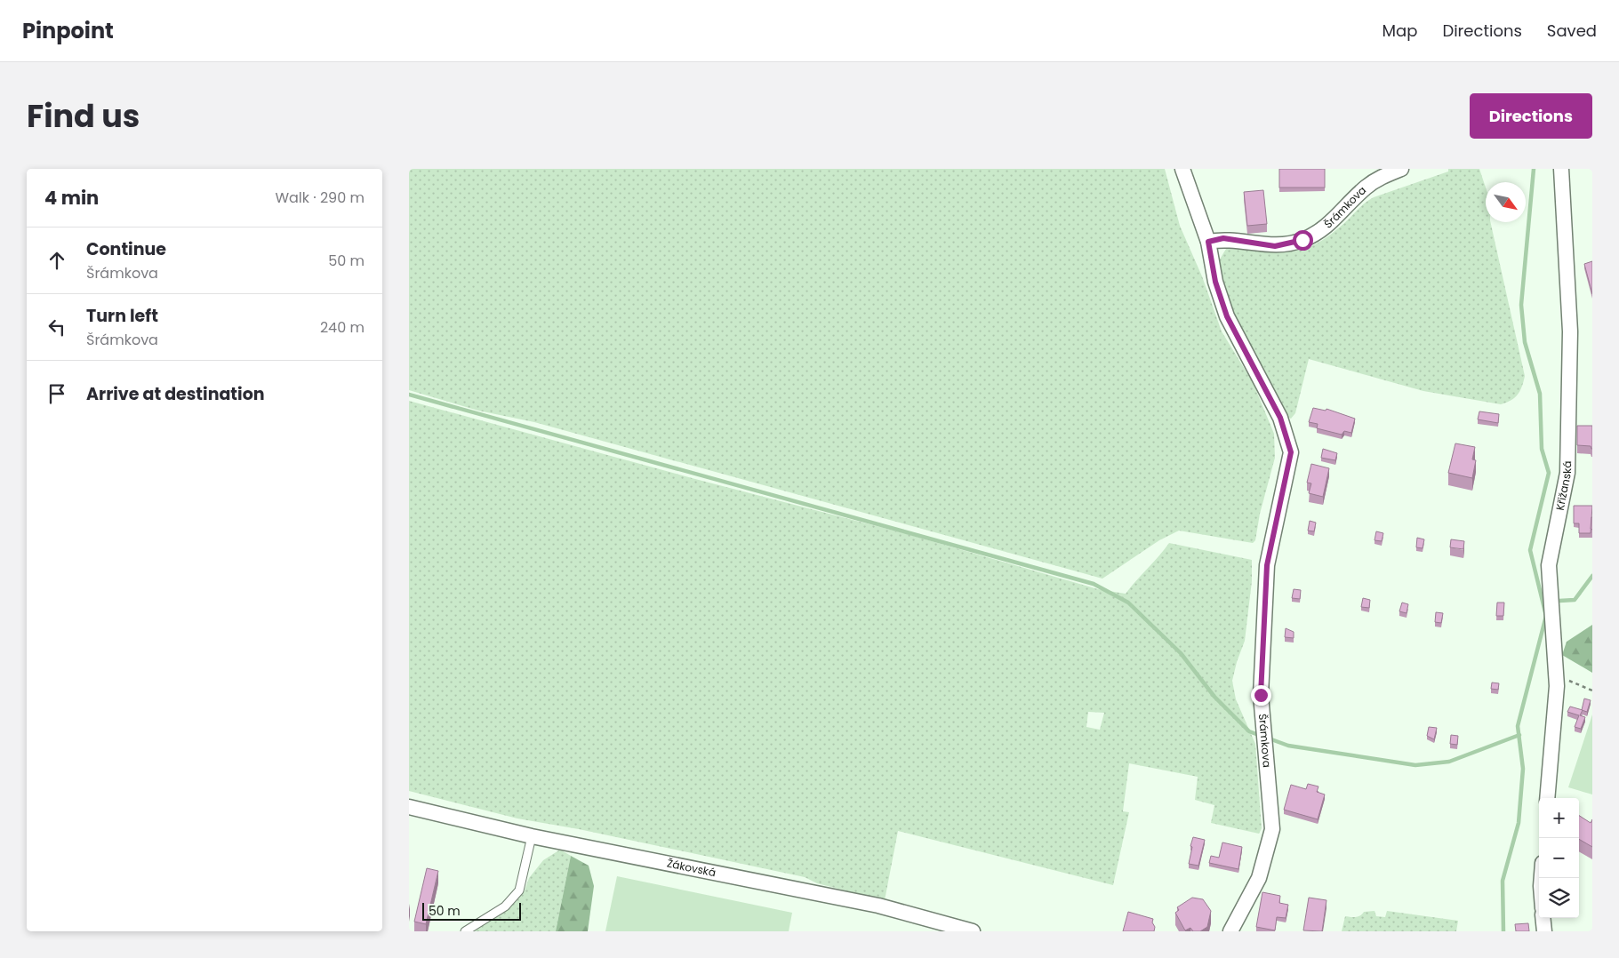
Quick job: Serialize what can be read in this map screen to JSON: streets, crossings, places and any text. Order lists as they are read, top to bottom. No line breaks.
{"streets":{"street":["Šrámkova","Křižanská","Žákovská"]},"scale_bar":"50 m","north":"bottom right","page":{"header":"Pinpoint","nav":["Map","Directions","Saved"],"title":"Find us","buttons":"Directions","heading":["4 min","Walk · 290 m"],"list":[["Continue","Šrámkova","50 m"],["Turn left","Šrámkova","240 m"],"Arrive at destination"],"map_buttons":["+","−"],"scale":"50 m"}}
